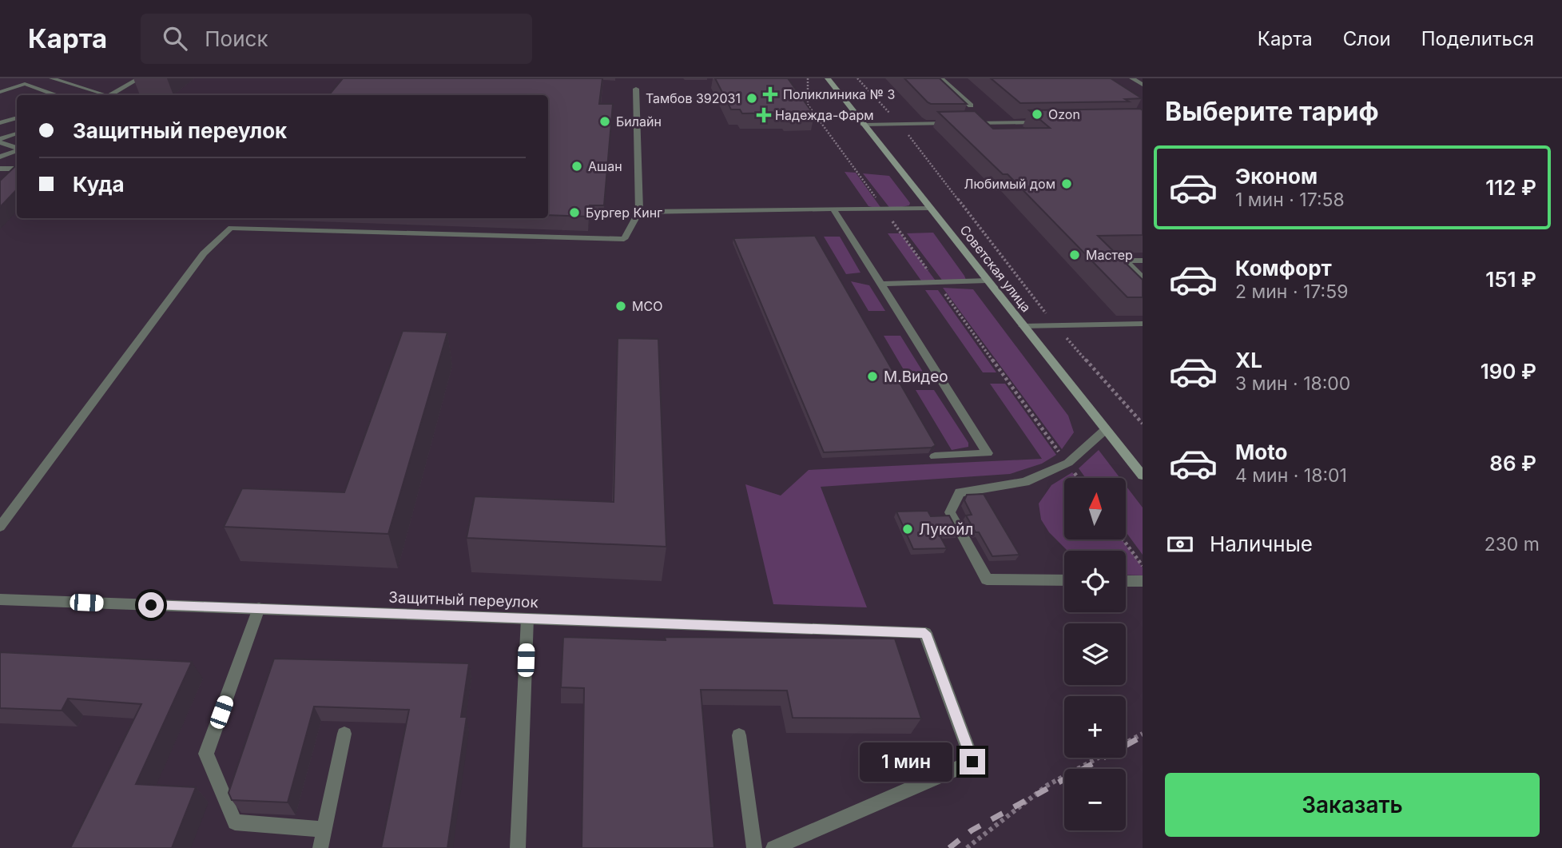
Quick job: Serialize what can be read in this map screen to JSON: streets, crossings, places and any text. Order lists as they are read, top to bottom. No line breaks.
{"streets":{"main road":["Советская улица"],"street":["Защитный переулок"]},"places":{"health":["Поликлиника № 3","Надежда-Фарм"],"other":["Тамбов 392031","Ozon","Билайн","Ашан","Любимый дом","Бургер Кинг","Мастер","МСО","М.Видео","Лукойл"]},"north":"top","page":{"header":"Карта","search":"Поиск","nav":["Карта","Слои","Поделиться"],"heading":"Выберите тариф","banner":["Защитный переулок","Куда"],"list":[{"name":"Эконом","note":"1 мин · 17:58","value":"112 ₽"},{"name":"Комфорт","note":"2 мин · 17:59","value":"151 ₽"},{"name":"XL","note":"3 мин · 18:00","value":"190 ₽"},{"name":"Moto","note":"4 мин · 18:01","value":"86 ₽"}],"map_buttons":["+","−"],"pay":["Наличные","230 m"],"bubble":"1 мин","buttons":"Заказать"}}
